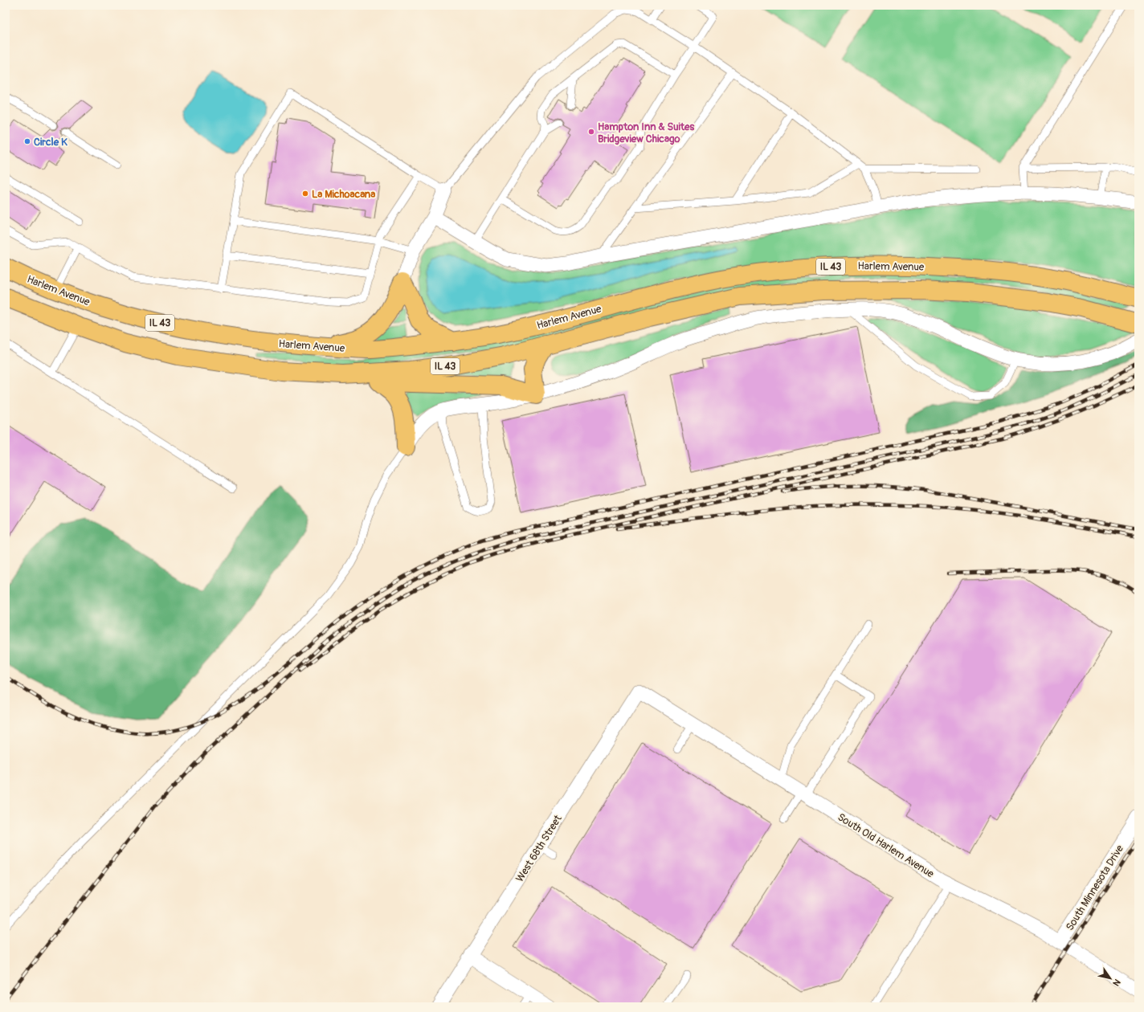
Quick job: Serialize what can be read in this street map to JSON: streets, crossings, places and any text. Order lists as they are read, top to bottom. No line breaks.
{"streets":{"main road":["Harlem Avenue","IL 43"],"street":["South Old Harlem Avenue","West 68th Street","South Minnesota Drive"]},"crossings":[["South Old Harlem Avenue","West 68th Street"],["South Old Harlem Avenue","South Minnesota Drive"]],"places":["Hampton Inn & Suites Bridgeview Chicago","Circle K","La Michoacana"],"north":"bottom right"}
